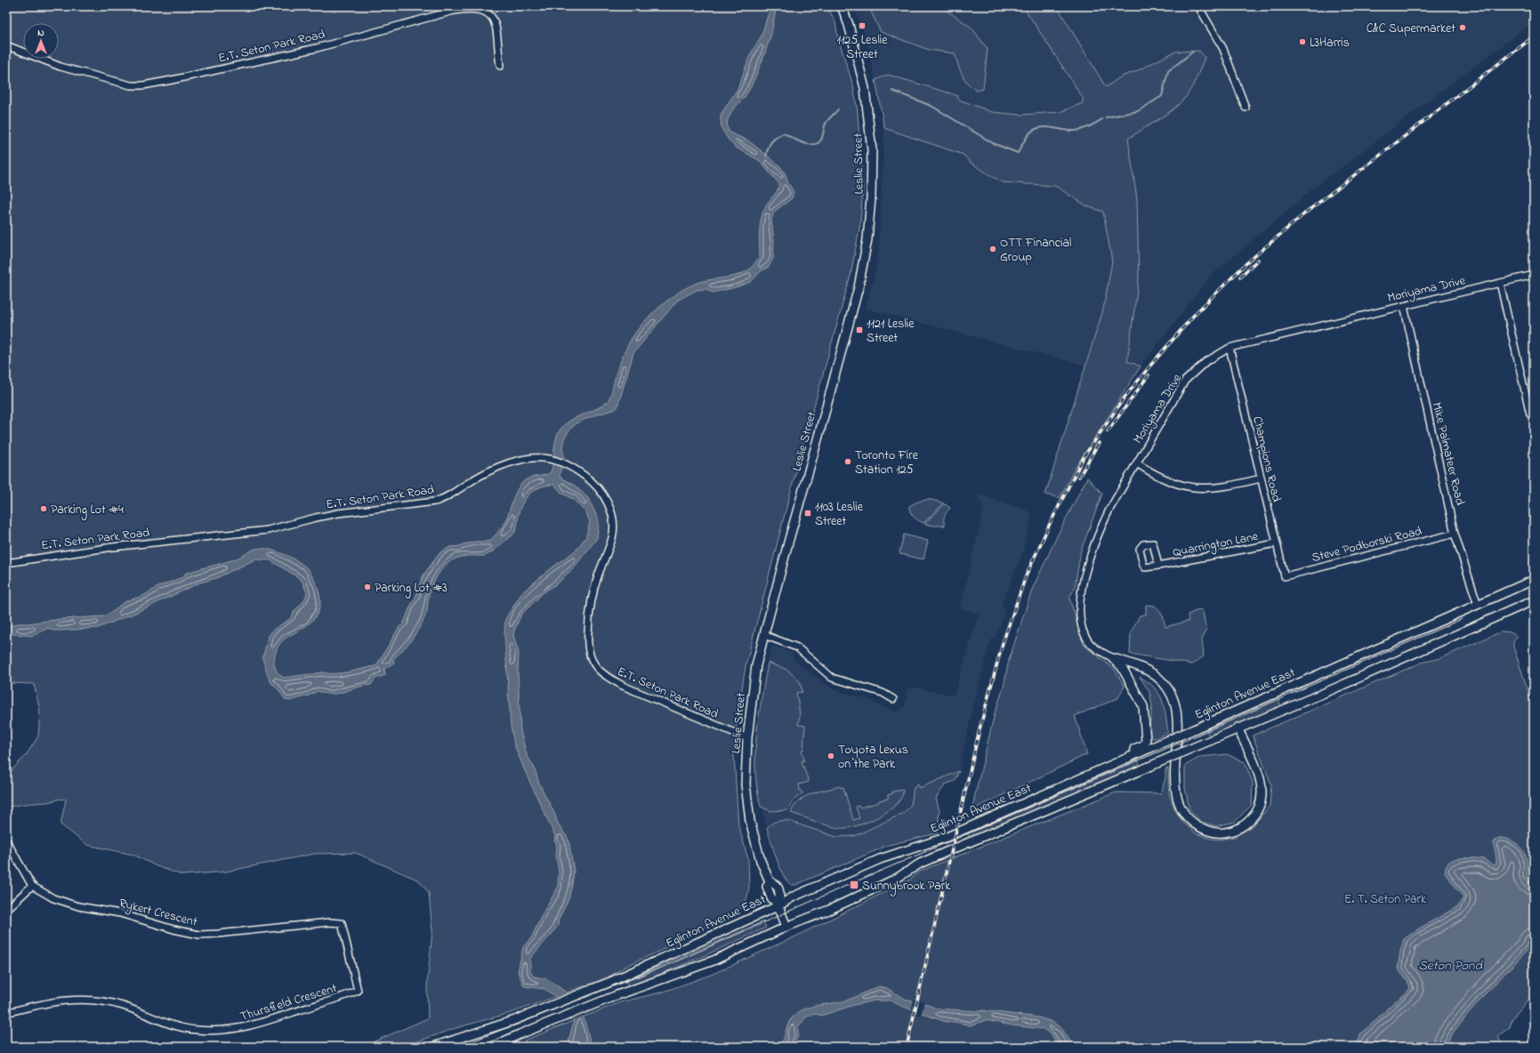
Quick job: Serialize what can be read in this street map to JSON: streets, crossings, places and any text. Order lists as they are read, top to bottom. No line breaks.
{"streets":{"main road":["Leslie Street","Eglinton Avenue East"],"street":["E.T. Seton Park Road","Moriyama Drive","Mike Palmateer Road","Champions Road","Quarrington Lane","Steve Podborski Road","Rykert Crescent","Thursfield Crescent"]},"crossings":[["E.T. Seton Park Road","Leslie Street"],["Leslie Street","Eglinton Avenue East"],["Moriyama Drive","Mike Palmateer Road"],["Moriyama Drive","Champions Road"],["Mike Palmateer Road","Steve Podborski Road"],["Mike Palmateer Road","Eglinton Avenue East"],["Champions Road","Quarrington Lane"],["Champions Road","Steve Podborski Road"],["Rykert Crescent","Thursfield Crescent"]],"water":["Seton Pond"],"parks":["E. T. Seton Park"],"places":{"transit":["1125 Leslie Street","1121 Leslie Street","1103 Leslie Street","Sunnybrook Park"],"other":["C&C Supermarket","L3Harris","OTT Financial Group","Toronto Fire Station 125","Parking Lot #4","Parking Lot #3","Toyota Lexus on the Park"]},"north":"top"}
